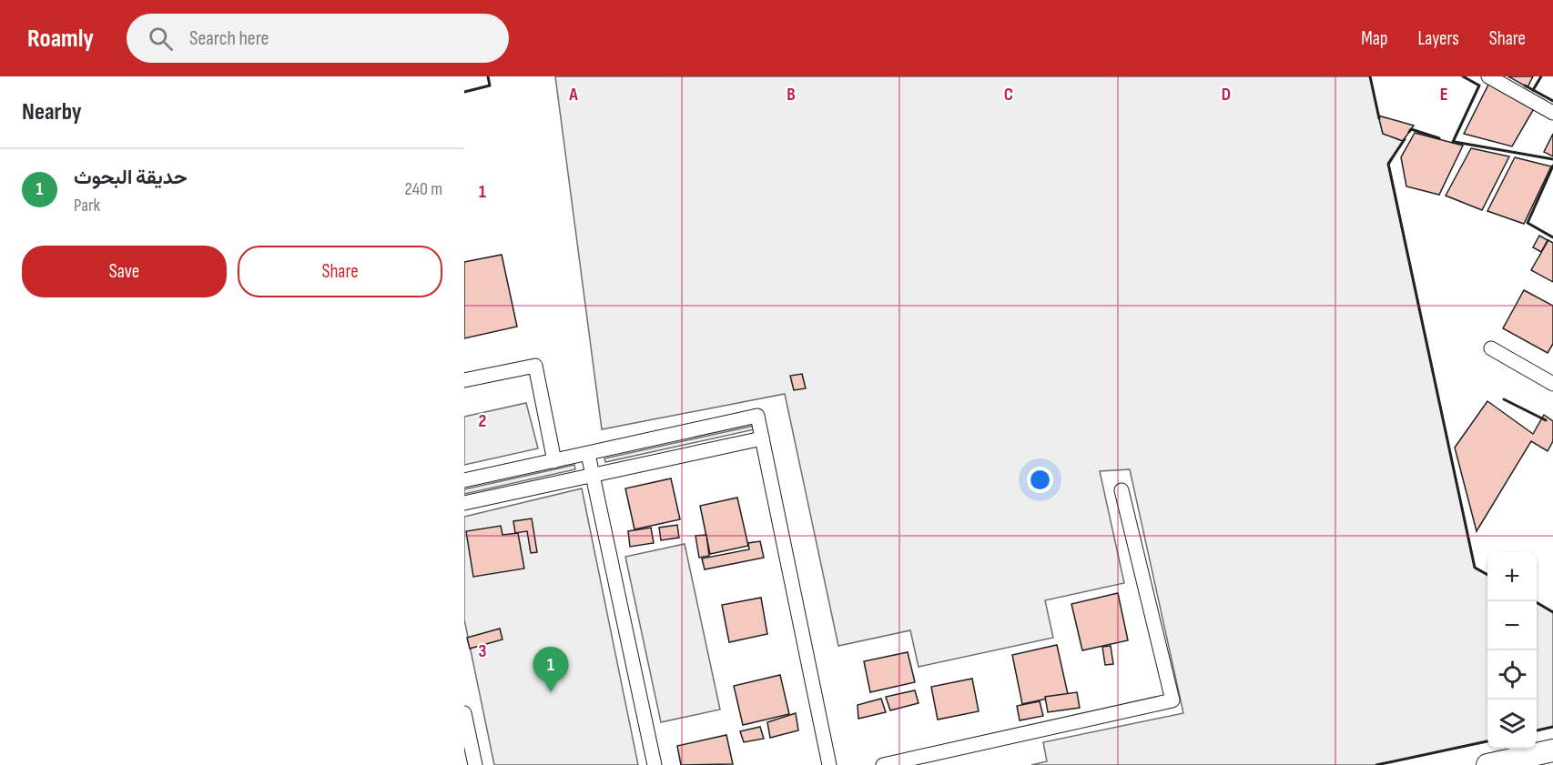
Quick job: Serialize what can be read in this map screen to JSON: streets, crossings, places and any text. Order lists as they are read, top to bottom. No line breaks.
{"page":{"header":"Roamly","search":"Search here","nav":["Map","Layers","Share"],"heading":"Nearby","list":[{"mark":"1","name":"حديقة البحوث","note":"Park","value":"240 m"}],"buttons":["Save","Share"],"map_buttons":["+","−"],"pins":"1"},"grid":{"columns":["A","B","C","D","E"],"rows":["1","2","3"]}}
